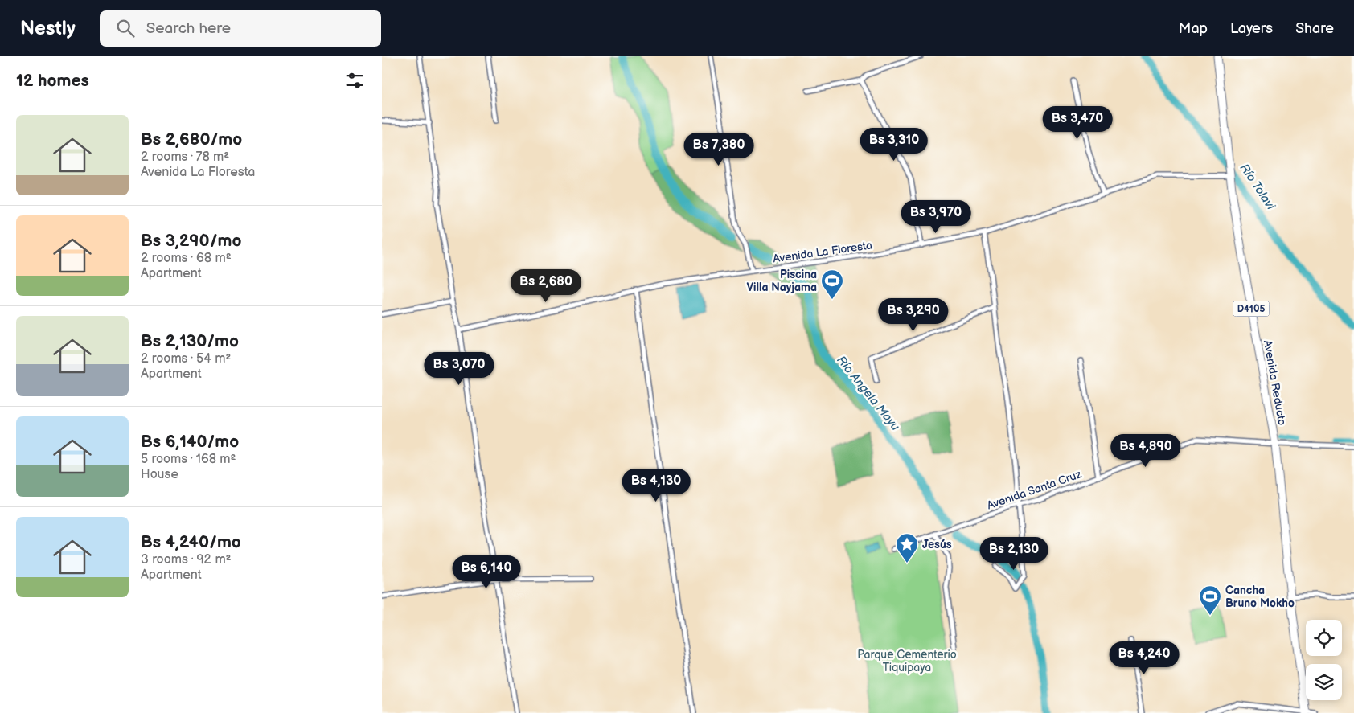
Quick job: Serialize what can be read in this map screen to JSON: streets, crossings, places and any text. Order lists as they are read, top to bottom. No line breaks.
{"streets":{"main road":["D4105","Avenida Reducto"],"street":["Avenida La Floresta","Avenida Santa Cruz"]},"crossings":[["Avenida La Floresta","Avenida Reducto"],["Avenida Reducto","Avenida Santa Cruz"]],"water":["Río Tolavi","Río Angela Mayu"],"parks":["Parque Cementerio Tiquipaya"],"places":{"sports":["Piscina Villa Nayjama","Cancha Bruno Mokho"],"place":["Jesús"]},"page":{"header":"Nestly","search":"Search here","nav":["Map","Layers","Share"],"heading":"12 homes","list":[{"name":"Bs 2,680/mo","note":"2 rooms · 78 m² · Avenida La Floresta"},{"name":"Bs 3,290/mo","note":"2 rooms · 68 m² · Apartment"},{"name":"Bs 2,130/mo","note":"2 rooms · 54 m² · Apartment"},{"name":"Bs 6,140/mo","note":"5 rooms · 168 m² · House"},{"name":"Bs 4,240/mo","note":"3 rooms · 92 m² · Apartment"}],"price":["Bs 3,470","Bs 3,310","Bs 7,380","Bs 3,970","Bs 2,680","Bs 3,290","Bs 3,070","Bs 4,890","Bs 4,130","Bs 2,130","Bs 6,140","Bs 4,240"]}}
